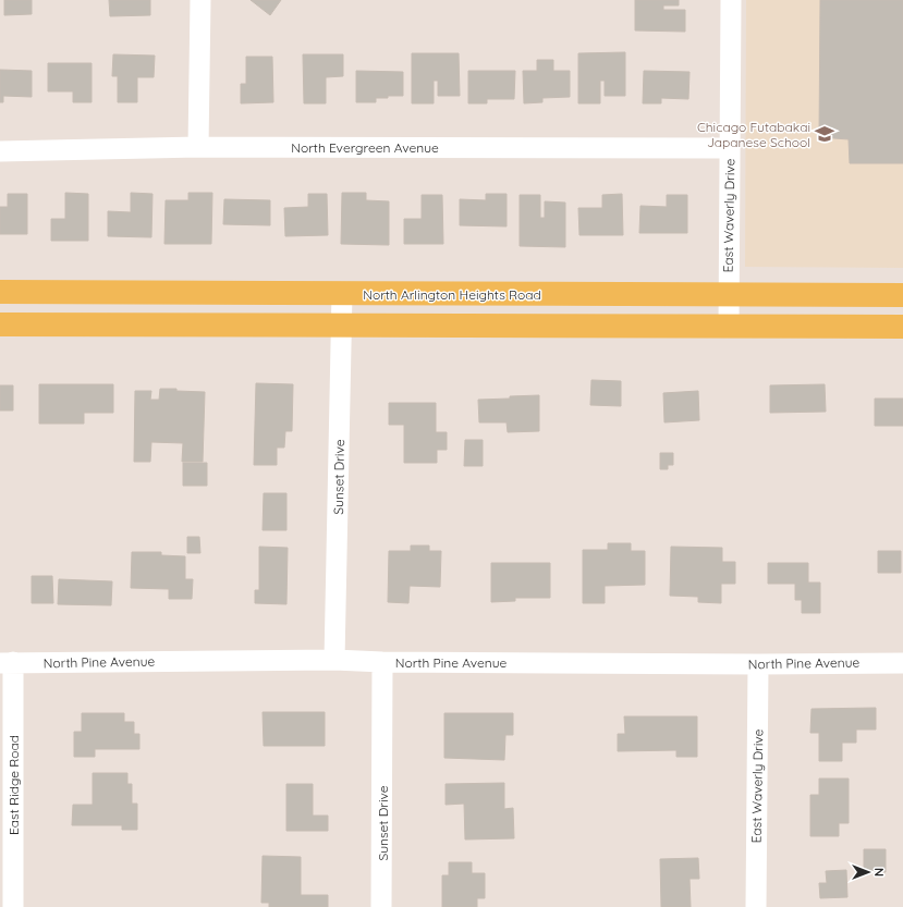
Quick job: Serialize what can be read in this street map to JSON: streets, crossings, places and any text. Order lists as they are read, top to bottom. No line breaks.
{"streets":{"main road":["North Arlington Heights Road"],"street":["North Evergreen Avenue","East Waverly Drive","Sunset Drive","North Pine Avenue","East Ridge Road"]},"crossings":[["North Evergreen Avenue","East Waverly Drive"],["East Waverly Drive","North Arlington Heights Road"],["East Waverly Drive","North Pine Avenue"],["North Arlington Heights Road","Sunset Drive"],["Sunset Drive","North Pine Avenue"],["North Pine Avenue","East Ridge Road"]],"places":{"school or university":["Chicago Futabakai Japanese School"]},"north":"right"}
